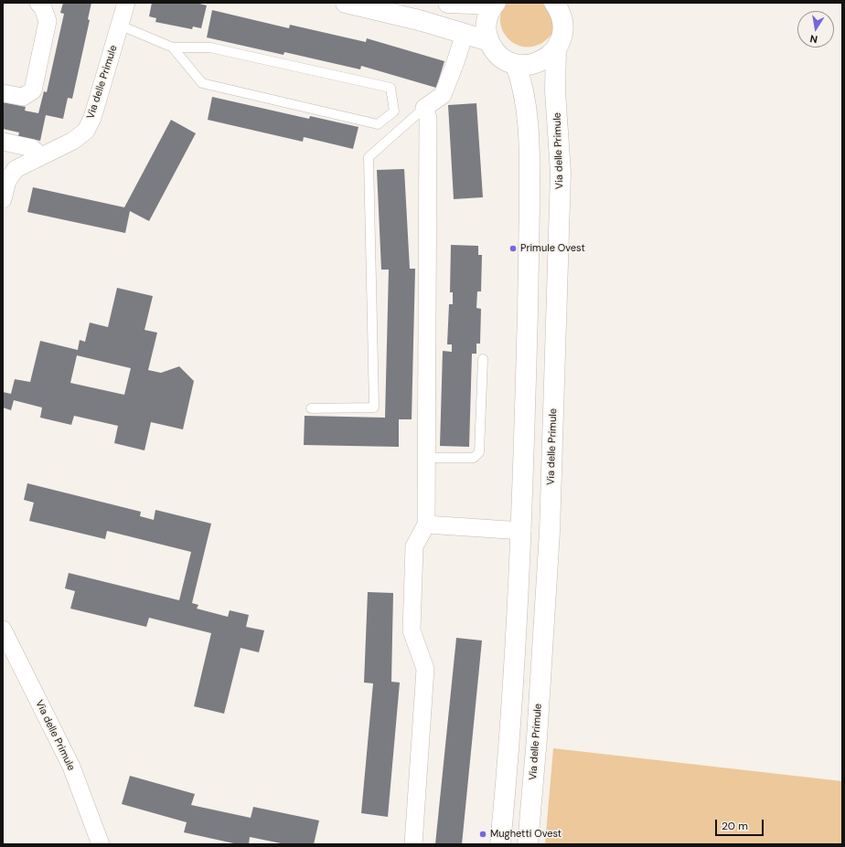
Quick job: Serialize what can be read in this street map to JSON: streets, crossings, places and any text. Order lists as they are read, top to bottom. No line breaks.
{"streets":{"main road":["Via delle Primule"]},"places":["Primule Ovest","Mughetti Ovest"],"scale_bar":"20 m","north":"bottom"}
